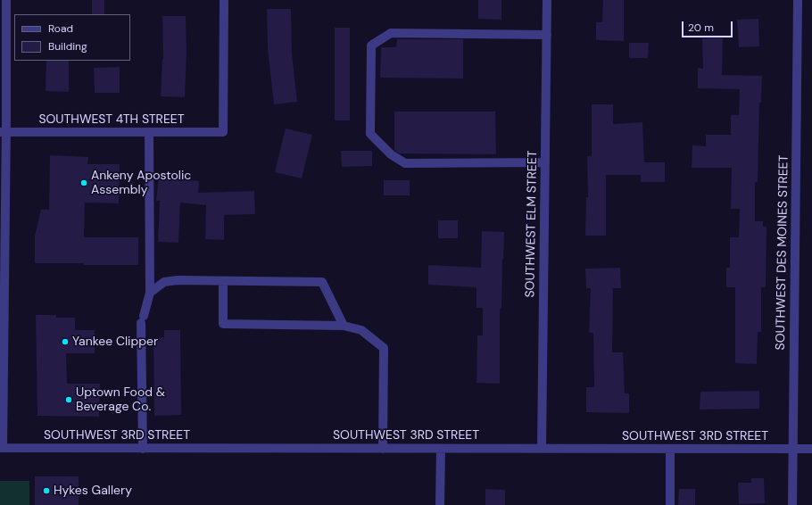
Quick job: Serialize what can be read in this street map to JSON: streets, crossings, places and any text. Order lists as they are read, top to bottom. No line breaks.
{"streets":{"street":["SOUTHWEST 4TH STREET","SOUTHWEST ELM STREET","SOUTHWEST DES MOINES STREET","SOUTHWEST 3RD STREET"]},"crossings":[["SOUTHWEST ELM STREET","SOUTHWEST 3RD STREET"],["SOUTHWEST DES MOINES STREET","SOUTHWEST 3RD STREET"]],"places":["Ankeny Apostolic Assembly","Yankee Clipper","Uptown Food & Beverage Co.","Hykes Gallery"],"legend":["Road","Building"],"scale_bar":"20 m"}
